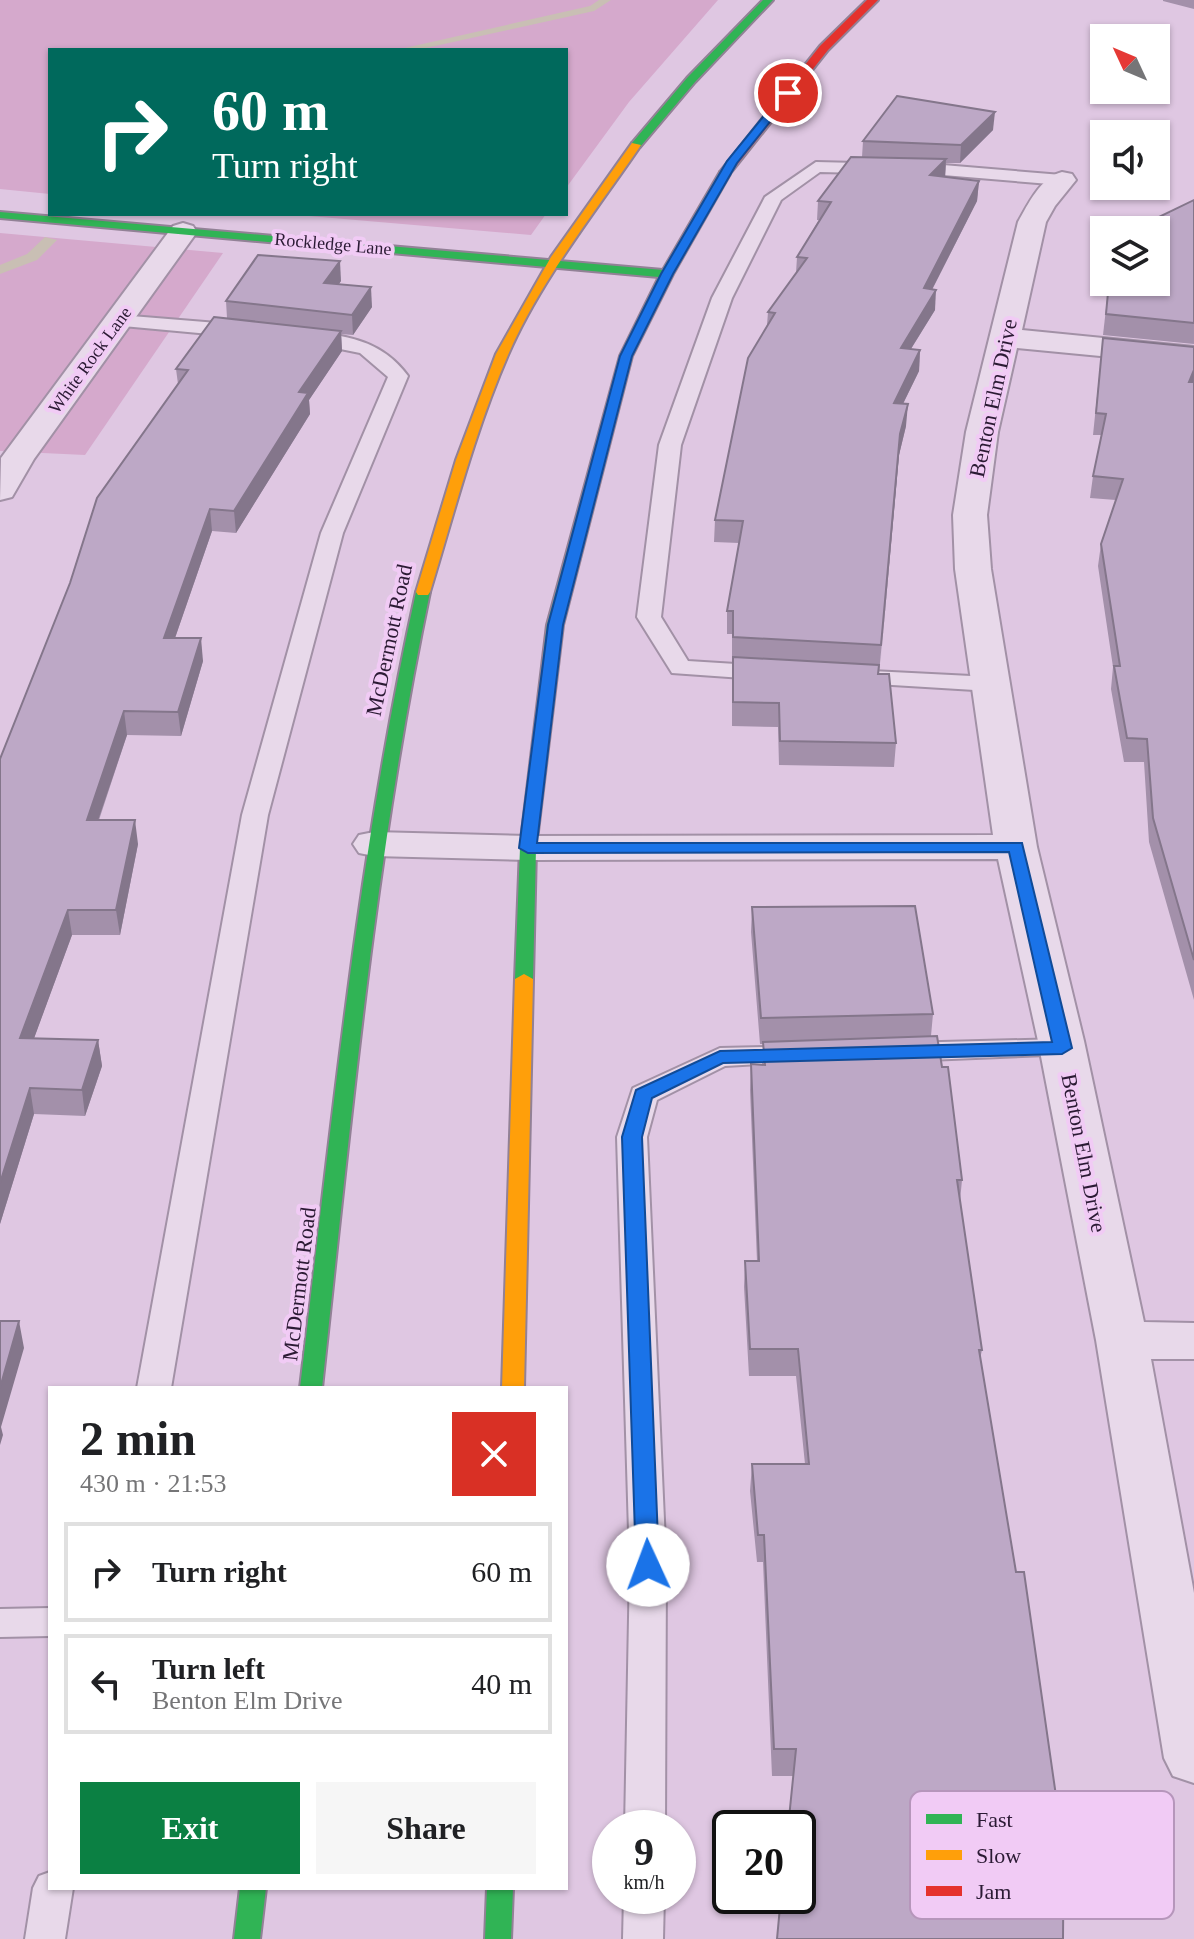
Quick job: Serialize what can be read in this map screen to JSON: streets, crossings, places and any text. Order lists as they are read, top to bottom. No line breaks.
{"streets":{"main road":["Rockledge Lane","McDermott Road"],"street":["White Rock Lane","Benton Elm Drive"]},"crossings":[["Rockledge Lane","White Rock Lane"],["Rockledge Lane","McDermott Road"]],"legend":["Fast","Slow","Jam"],"north":"top left","page":{"turn":["60 m","Turn right"],"heading":["2 min","430 m · 21:53"],"list":[{"name":"Turn right","value":"60 m"},{"name":"Turn left","note":"Benton Elm Drive","value":"40 m"}],"buttons":["Exit","Share"],"speed":"9 km/h","limit":"20"}}
